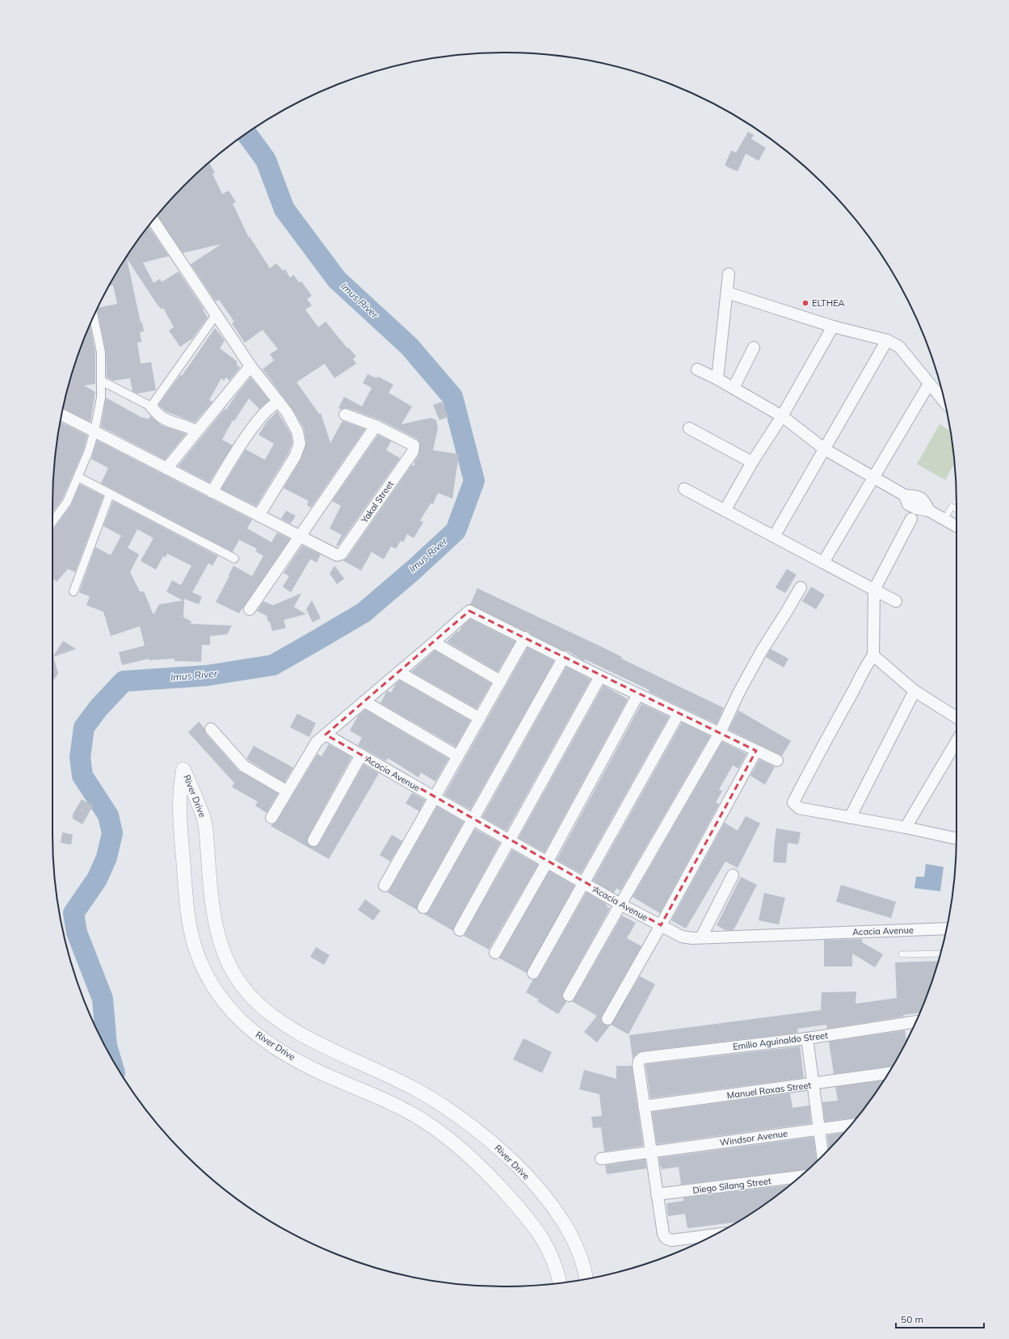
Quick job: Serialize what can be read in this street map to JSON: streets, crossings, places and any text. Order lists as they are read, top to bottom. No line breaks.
{"streets":{"street":["Yakal Street","Acacia Avenue","River Drive","Emilio Aguinaldo Street","Manuel Roxas Street","Windsor Avenue","Diego Silang Street"]},"crossings":[["Emilio Aguinaldo Street","Manuel Roxas Street"]],"water":["Imus River"],"places":["ELTHEA"],"scale_bar":"50 m"}
